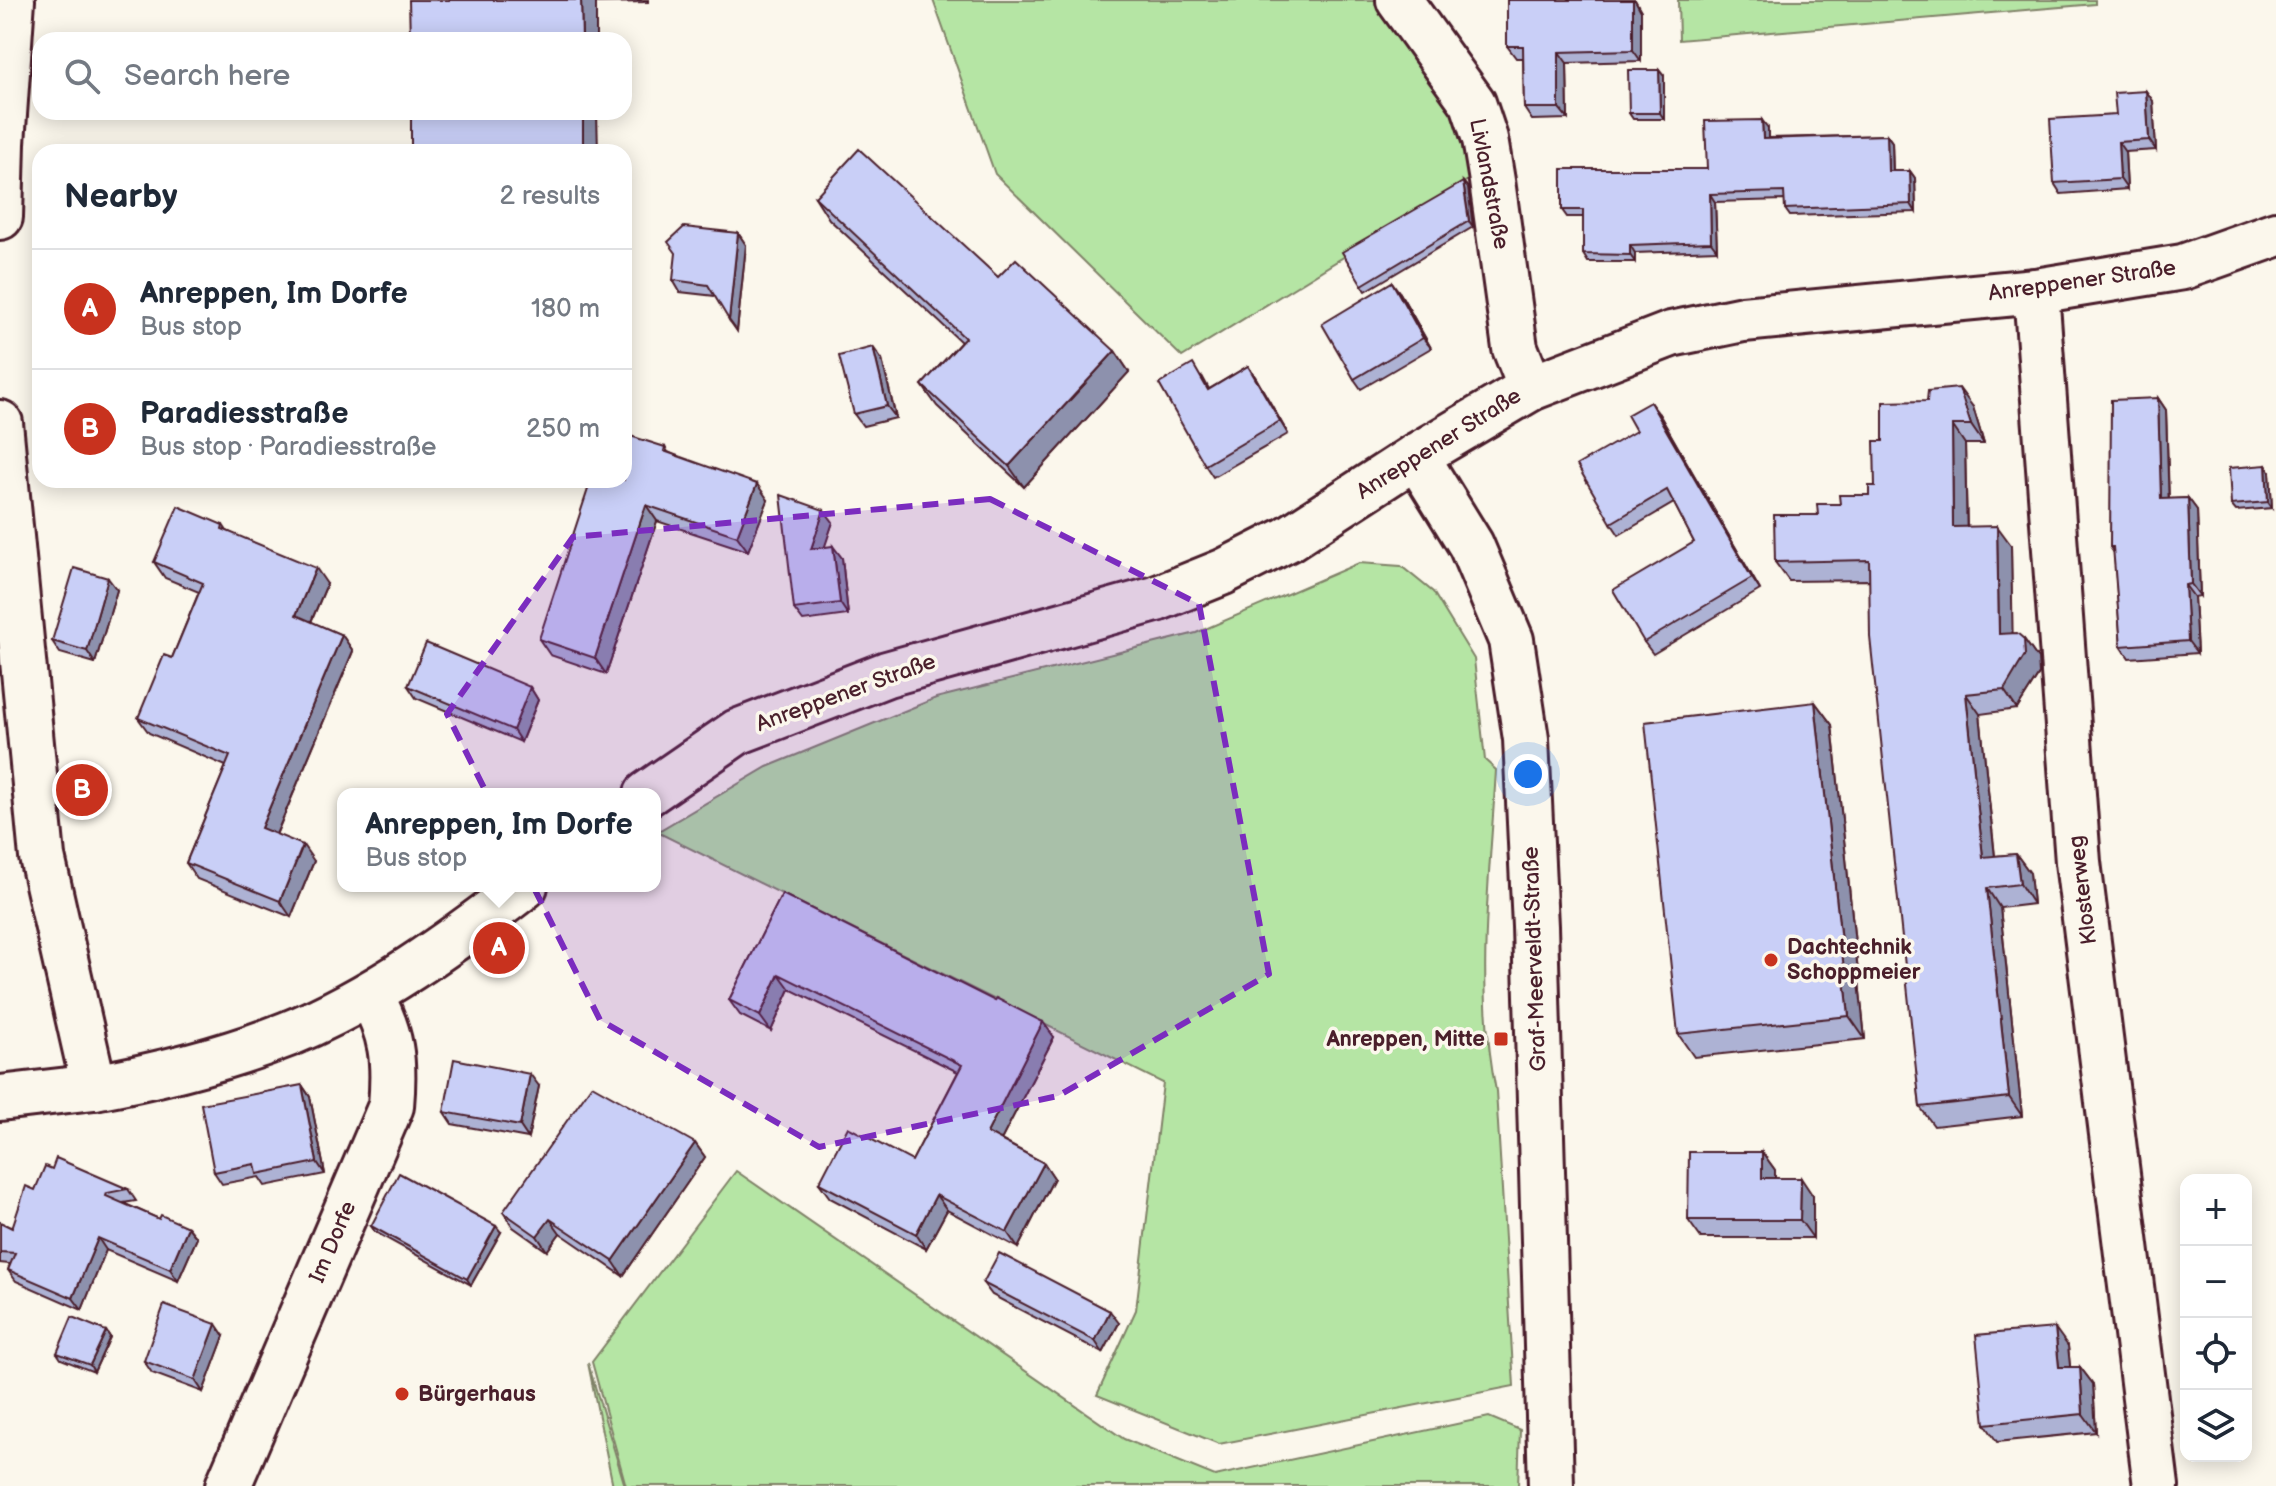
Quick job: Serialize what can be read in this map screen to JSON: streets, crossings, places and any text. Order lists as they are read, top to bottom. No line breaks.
{"streets":{"main road":["Livlandstraße","Anreppener Straße","Klosterweg","Graf-Meerveldt-Straße","Im Dorfe"]},"crossings":[["Livlandstraße","Anreppener Straße"],["Anreppener Straße","Klosterweg"],["Anreppener Straße","Graf-Meerveldt-Straße"]],"places":{"other":["Dachtechnik Schoppmeier","Bürgerhaus"],"transit":["Anreppen, Mitte"]},"page":{"search":"Search here","heading":["Nearby","2 results"],"list":[{"mark":"A","name":"Anreppen, Im Dorfe","note":"Bus stop","value":"180 m"},{"mark":"B","name":"Paradiesstraße","note":"Bus stop · Paradiesstraße","value":"250 m"}],"pins":["B","A"],"popup":["Anreppen, Im Dorfe","Bus stop"],"map_buttons":["+","−"]}}
